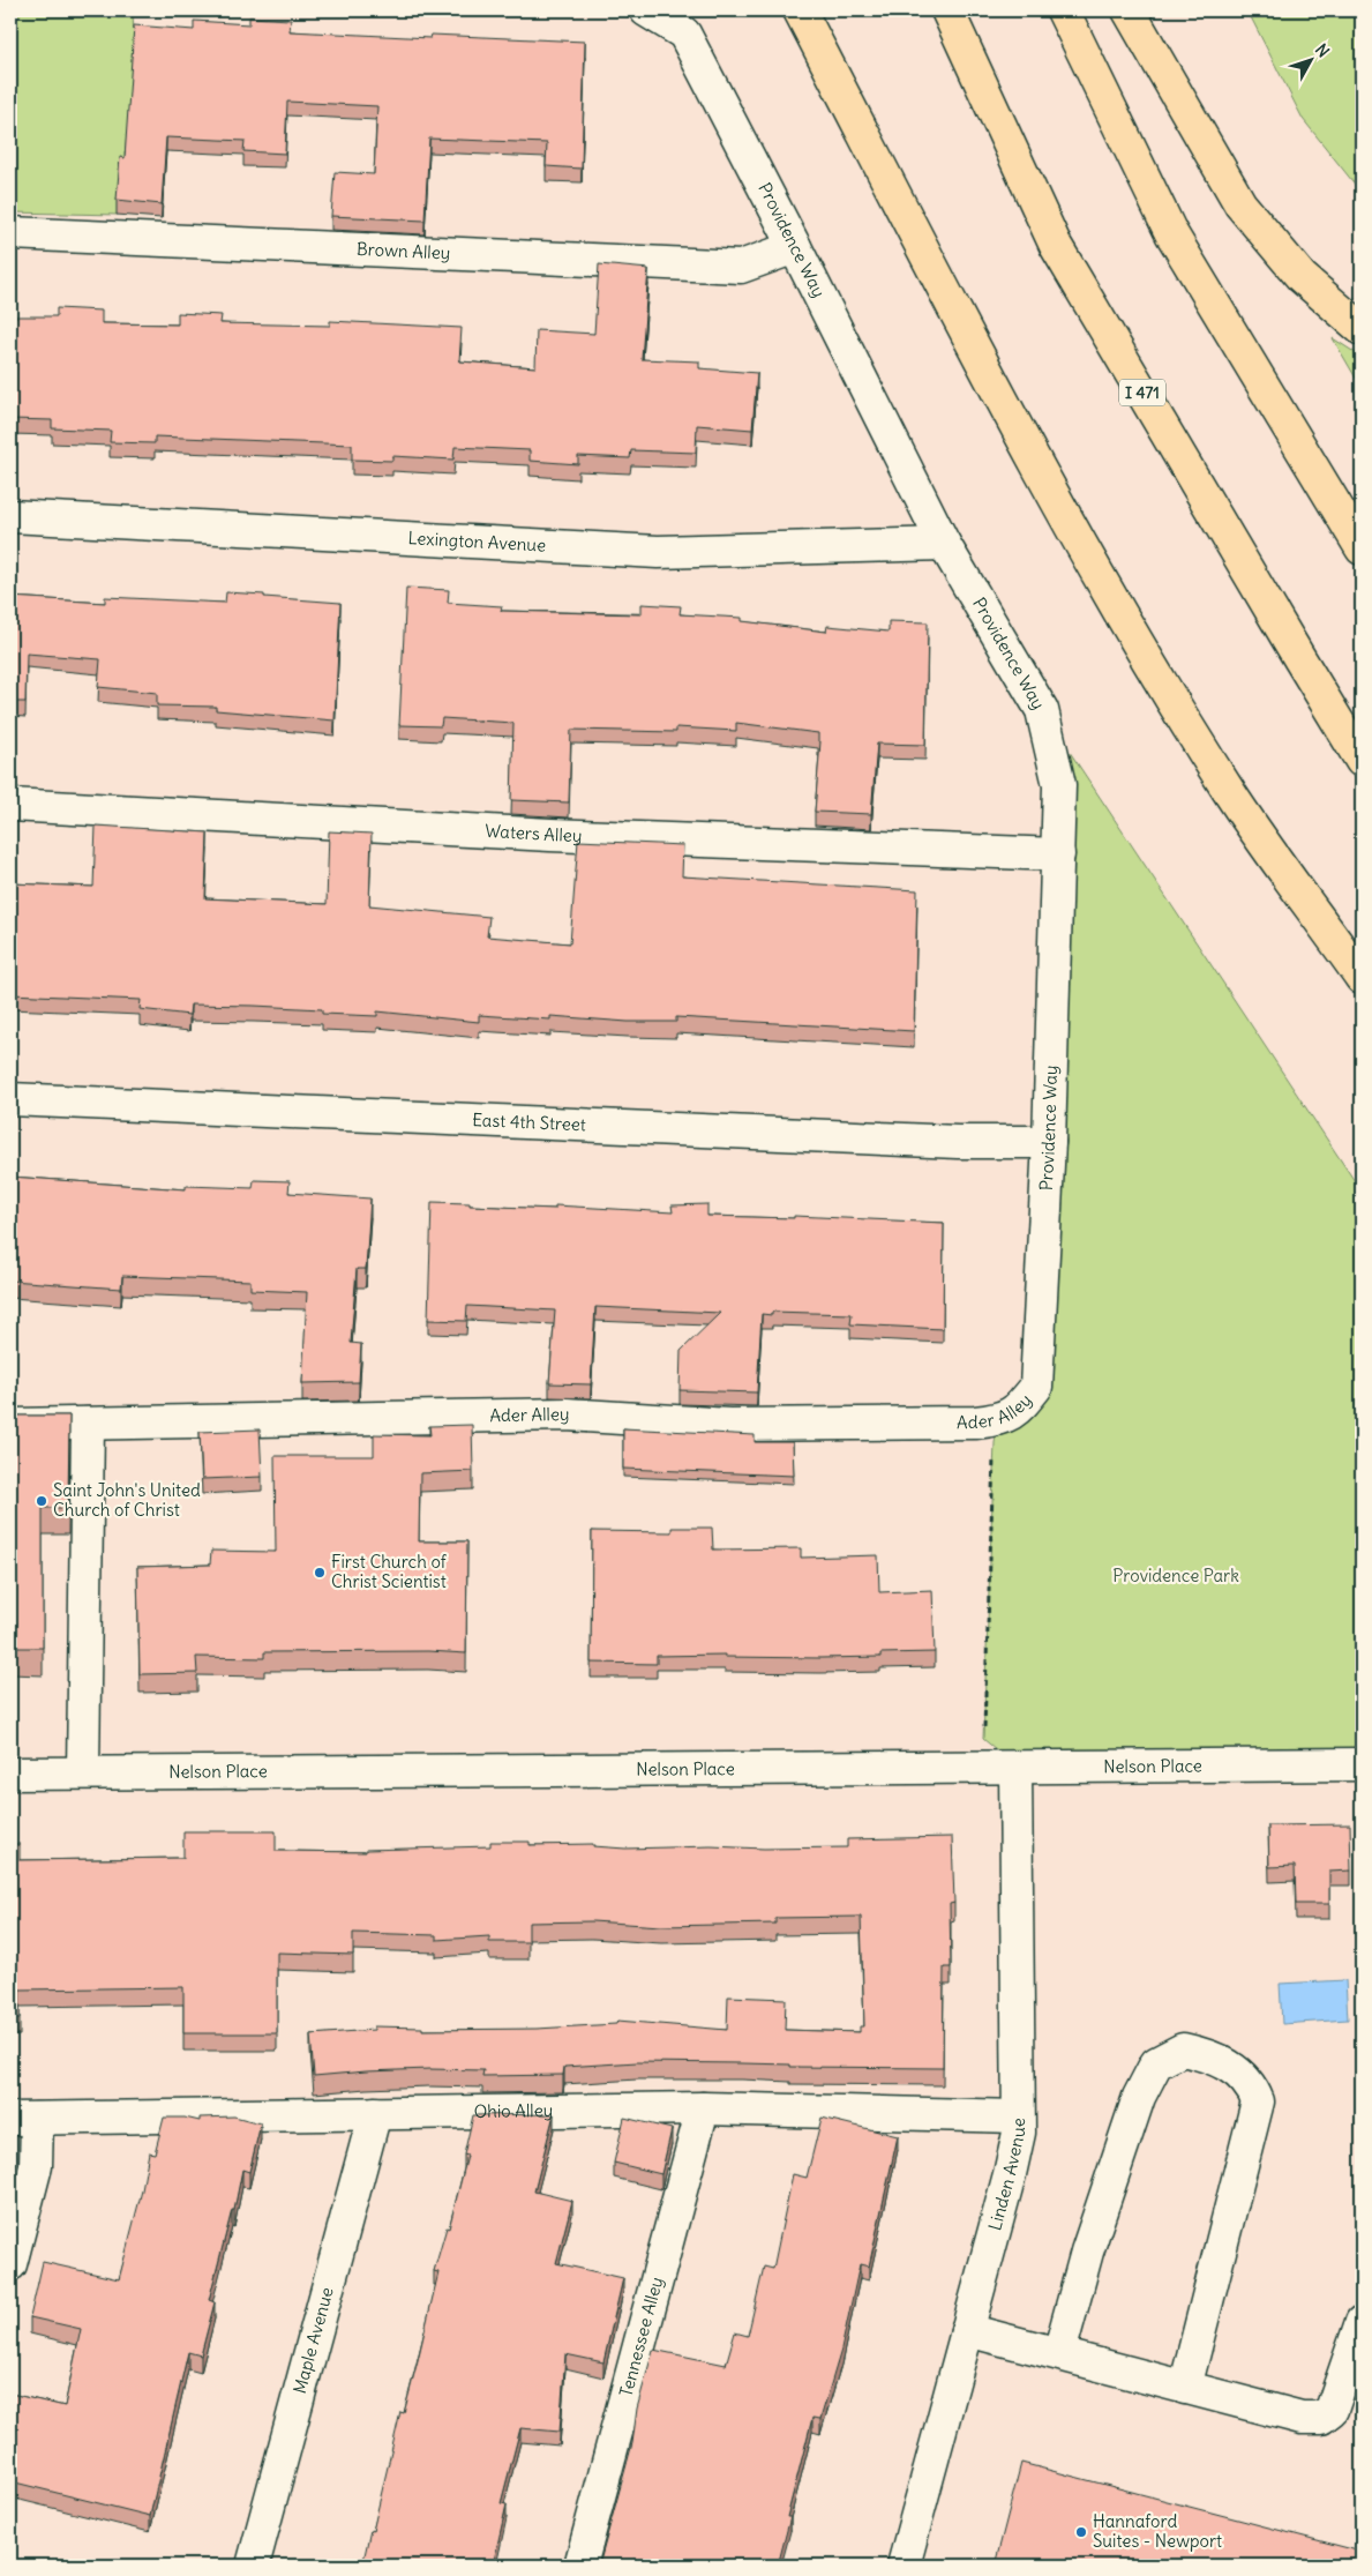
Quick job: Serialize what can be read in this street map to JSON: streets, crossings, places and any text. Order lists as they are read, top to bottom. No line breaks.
{"streets":{"highway":["I 471"],"street":["Providence Way","Brown Alley","Lexington Avenue","Waters Alley","East 4th Street","Ader Alley","Nelson Place","Ohio Alley","Linden Avenue","Tennessee Alley","Maple Avenue"]},"crossings":[["Providence Way","Brown Alley"],["Providence Way","Lexington Avenue"],["Providence Way","Waters Alley"],["Providence Way","East 4th Street"],["Providence Way","Ader Alley"],["Nelson Place","Linden Avenue"],["Ohio Alley","Linden Avenue"],["Ohio Alley","Tennessee Alley"],["Ohio Alley","Maple Avenue"]],"parks":["Providence Park"],"places":["Saint John's United Church of Christ","First Church of Christ Scientist","Hannaford Suites - Newport"],"north":"top right"}
